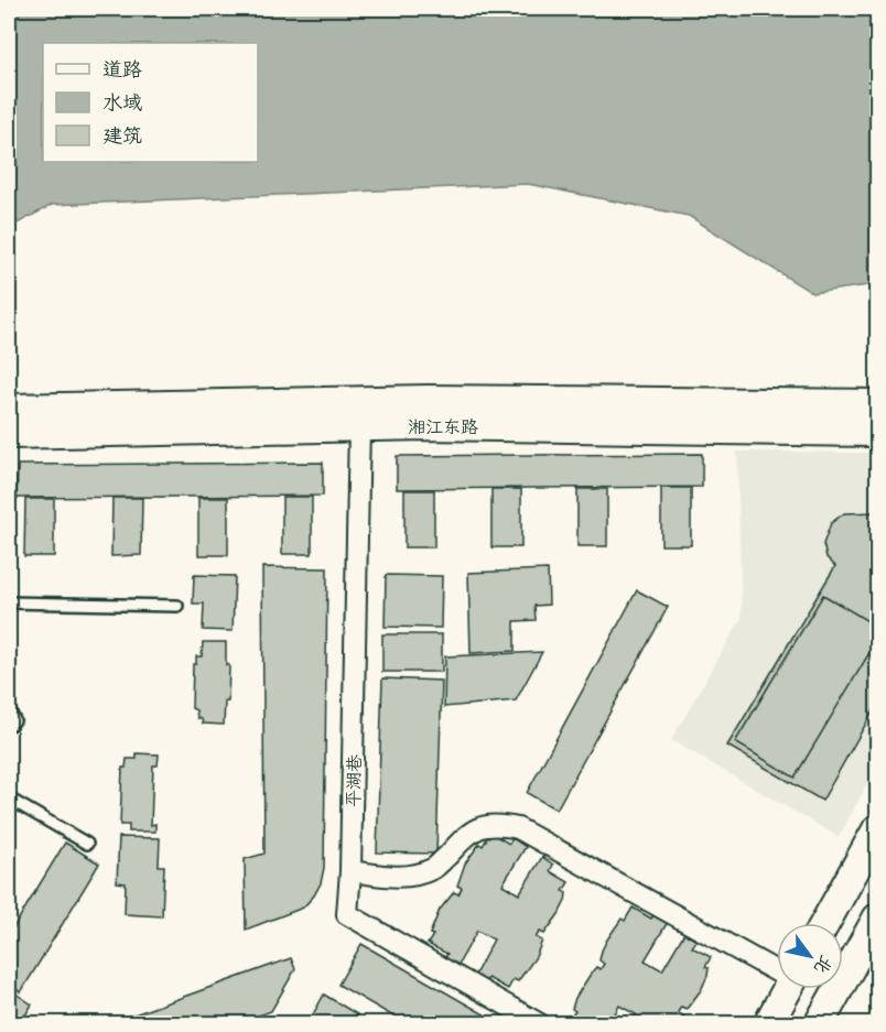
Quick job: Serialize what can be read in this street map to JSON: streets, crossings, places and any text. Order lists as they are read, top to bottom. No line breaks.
{"streets":{"main road":["湘江东路"],"street":["平湖巷"]},"crossings":[["湘江东路","平湖巷"]],"legend":["道路","水域","建筑"],"north":"bottom right"}
